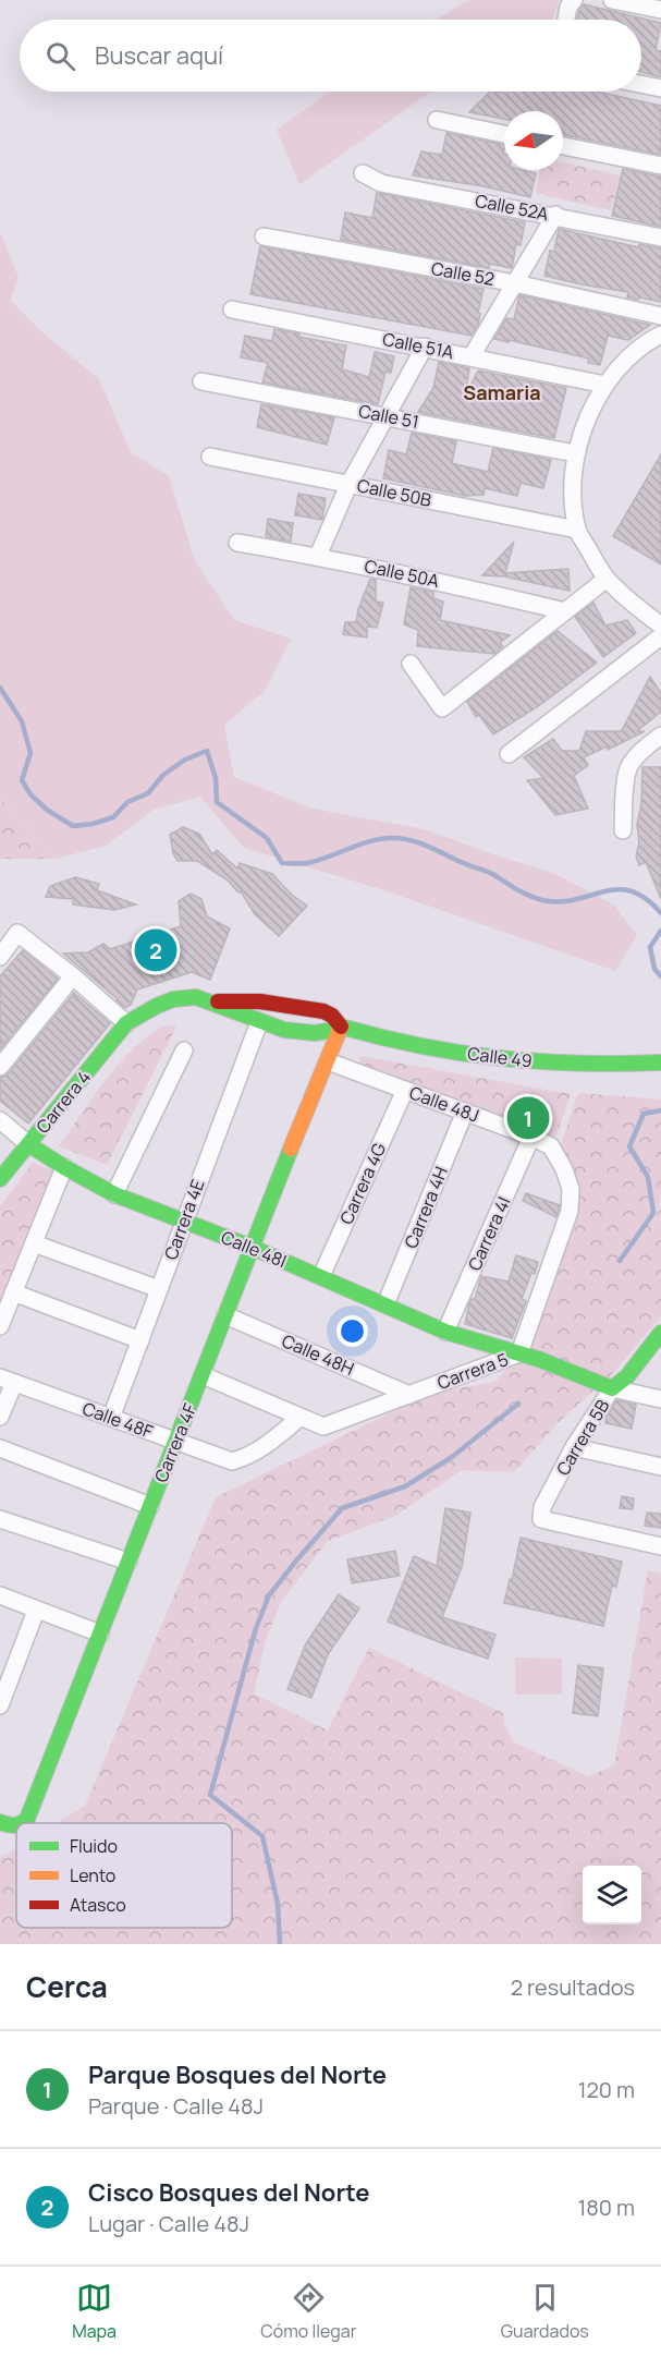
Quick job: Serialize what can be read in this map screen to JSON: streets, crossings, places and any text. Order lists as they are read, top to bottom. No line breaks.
{"streets":{"street":["Calle 52A","Calle 52","Calle 51A","Calle 51","Calle 50B","Calle 50A","Calle 49","Carrera 4","Calle 48J","Carrera 4G","Carrera 4H","Carrera 4E","Carrera 4I","Calle 48I","Calle 48H","Carrera 5","Calle 48F","Carrera 5B","Carrera 4F"]},"crossings":[["Carrera 4","Calle 48I"],["Calle 48J","Carrera 4G"],["Calle 48J","Carrera 4H"],["Calle 48J","Carrera 4I"],["Calle 48J","Carrera 5"],["Calle 48J","Carrera 4F"],["Carrera 4G","Calle 48I"],["Carrera 4H","Calle 48I"],["Carrera 4E","Calle 48I"],["Carrera 4E","Calle 48F"],["Carrera 4I","Calle 48I"],["Calle 48I","Carrera 5"],["Calle 48I","Carrera 5B"],["Calle 48I","Carrera 4F"],["Calle 48H","Carrera 5"],["Calle 48H","Carrera 4F"],["Carrera 5","Calle 48F"],["Carrera 5","Carrera 4F"],["Calle 48F","Carrera 4F"]],"districts":["Samaria"],"legend":["Fluido","Lento","Atasco"],"north":"left","page":{"search":"Buscar aquí","pins":["2","1"],"heading":["Cerca","2 resultados"],"list":[{"mark":"1","name":"Parque Bosques del Norte","note":"Parque · Calle 48J","value":"120 m"},{"mark":"2","name":"Cisco Bosques del Norte","note":"Lugar · Calle 48J","value":"180 m"}],"nav":["Mapa","Cómo llegar","Guardados"]}}
